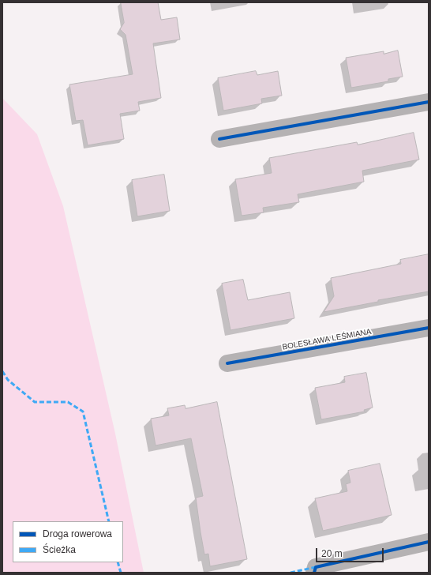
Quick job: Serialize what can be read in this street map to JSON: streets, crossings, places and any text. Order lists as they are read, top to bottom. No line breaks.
{"streets":{"street":["BOLESŁAWA LEŚMIANA"]},"legend":["Droga rowerowa","Ścieżka"],"scale_bar":"20 m"}
